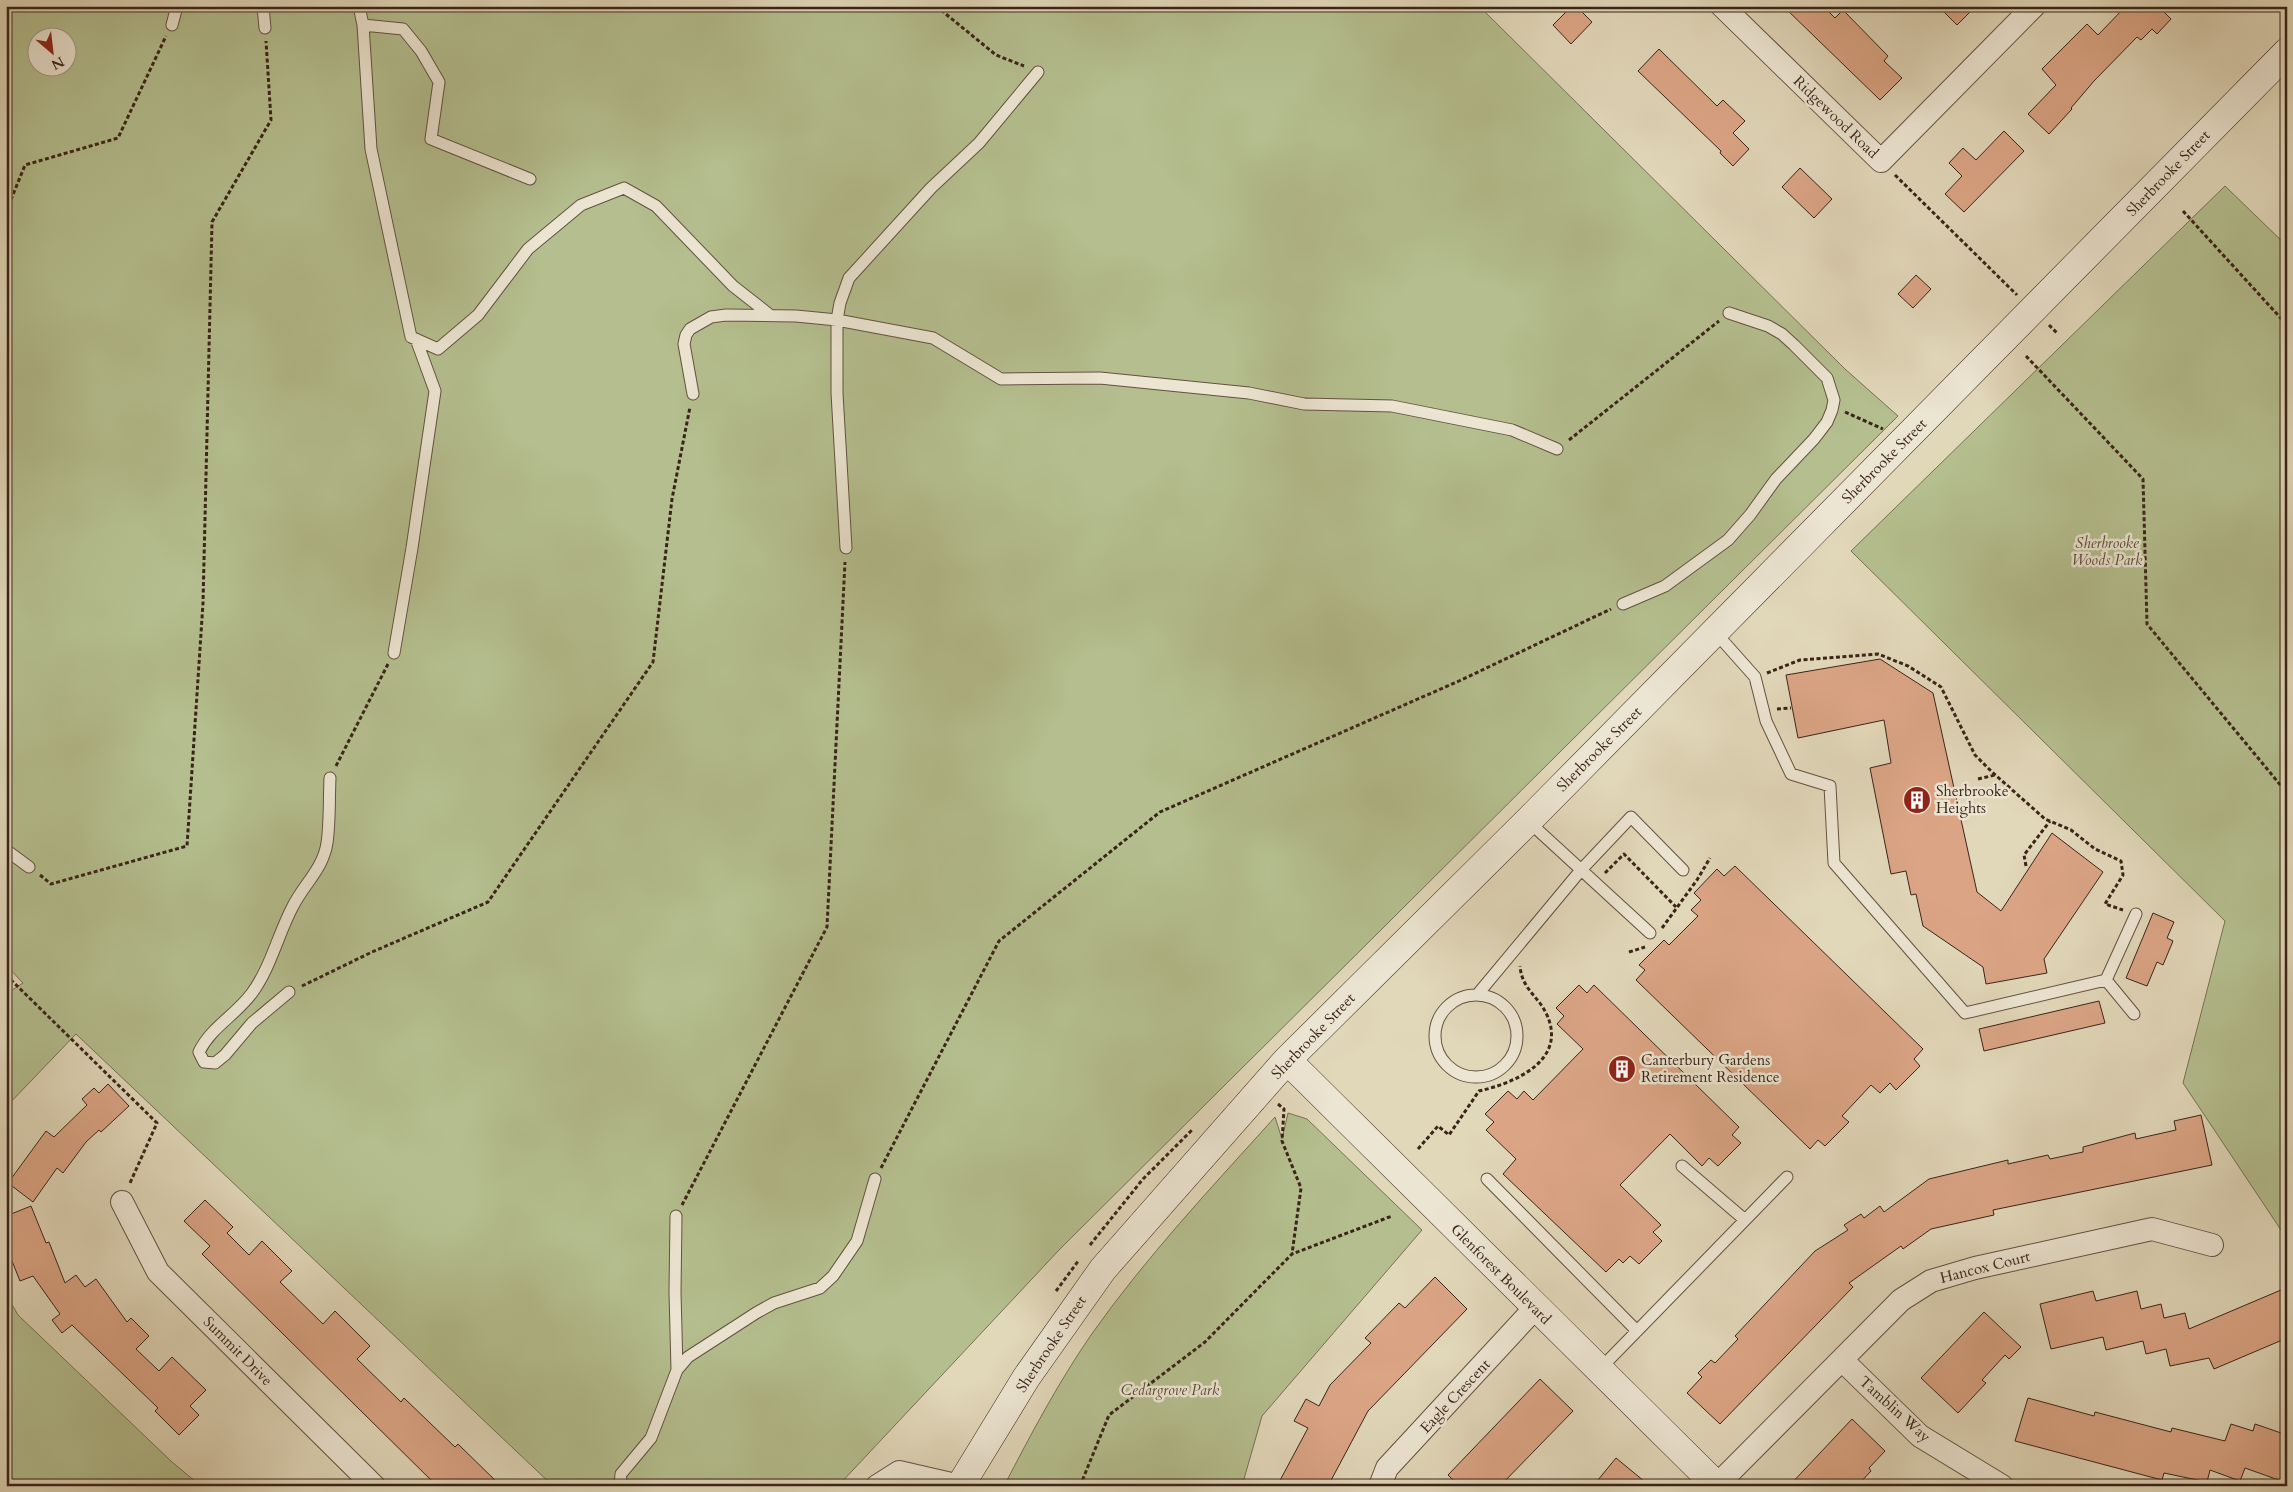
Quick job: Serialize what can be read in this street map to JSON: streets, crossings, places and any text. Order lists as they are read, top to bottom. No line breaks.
{"streets":{"main road":["Sherbrooke Street","Glenforest Boulevard"],"street":["Ridgewood Road","Hancox Court","Summit Drive","Eagle Crescent","Tamblin Way"]},"crossings":[["Sherbrooke Street","Glenforest Boulevard"],["Hancox Court","Glenforest Boulevard"],["Hancox Court","Tamblin Way"],["Glenforest Boulevard","Eagle Crescent"]],"parks":["Sherbrooke Woods Park","Cedargrove Park"],"places":{"building":["Sherbrooke Heights","Canterbury Gardens Retirement Residence"]},"north":"bottom right"}
